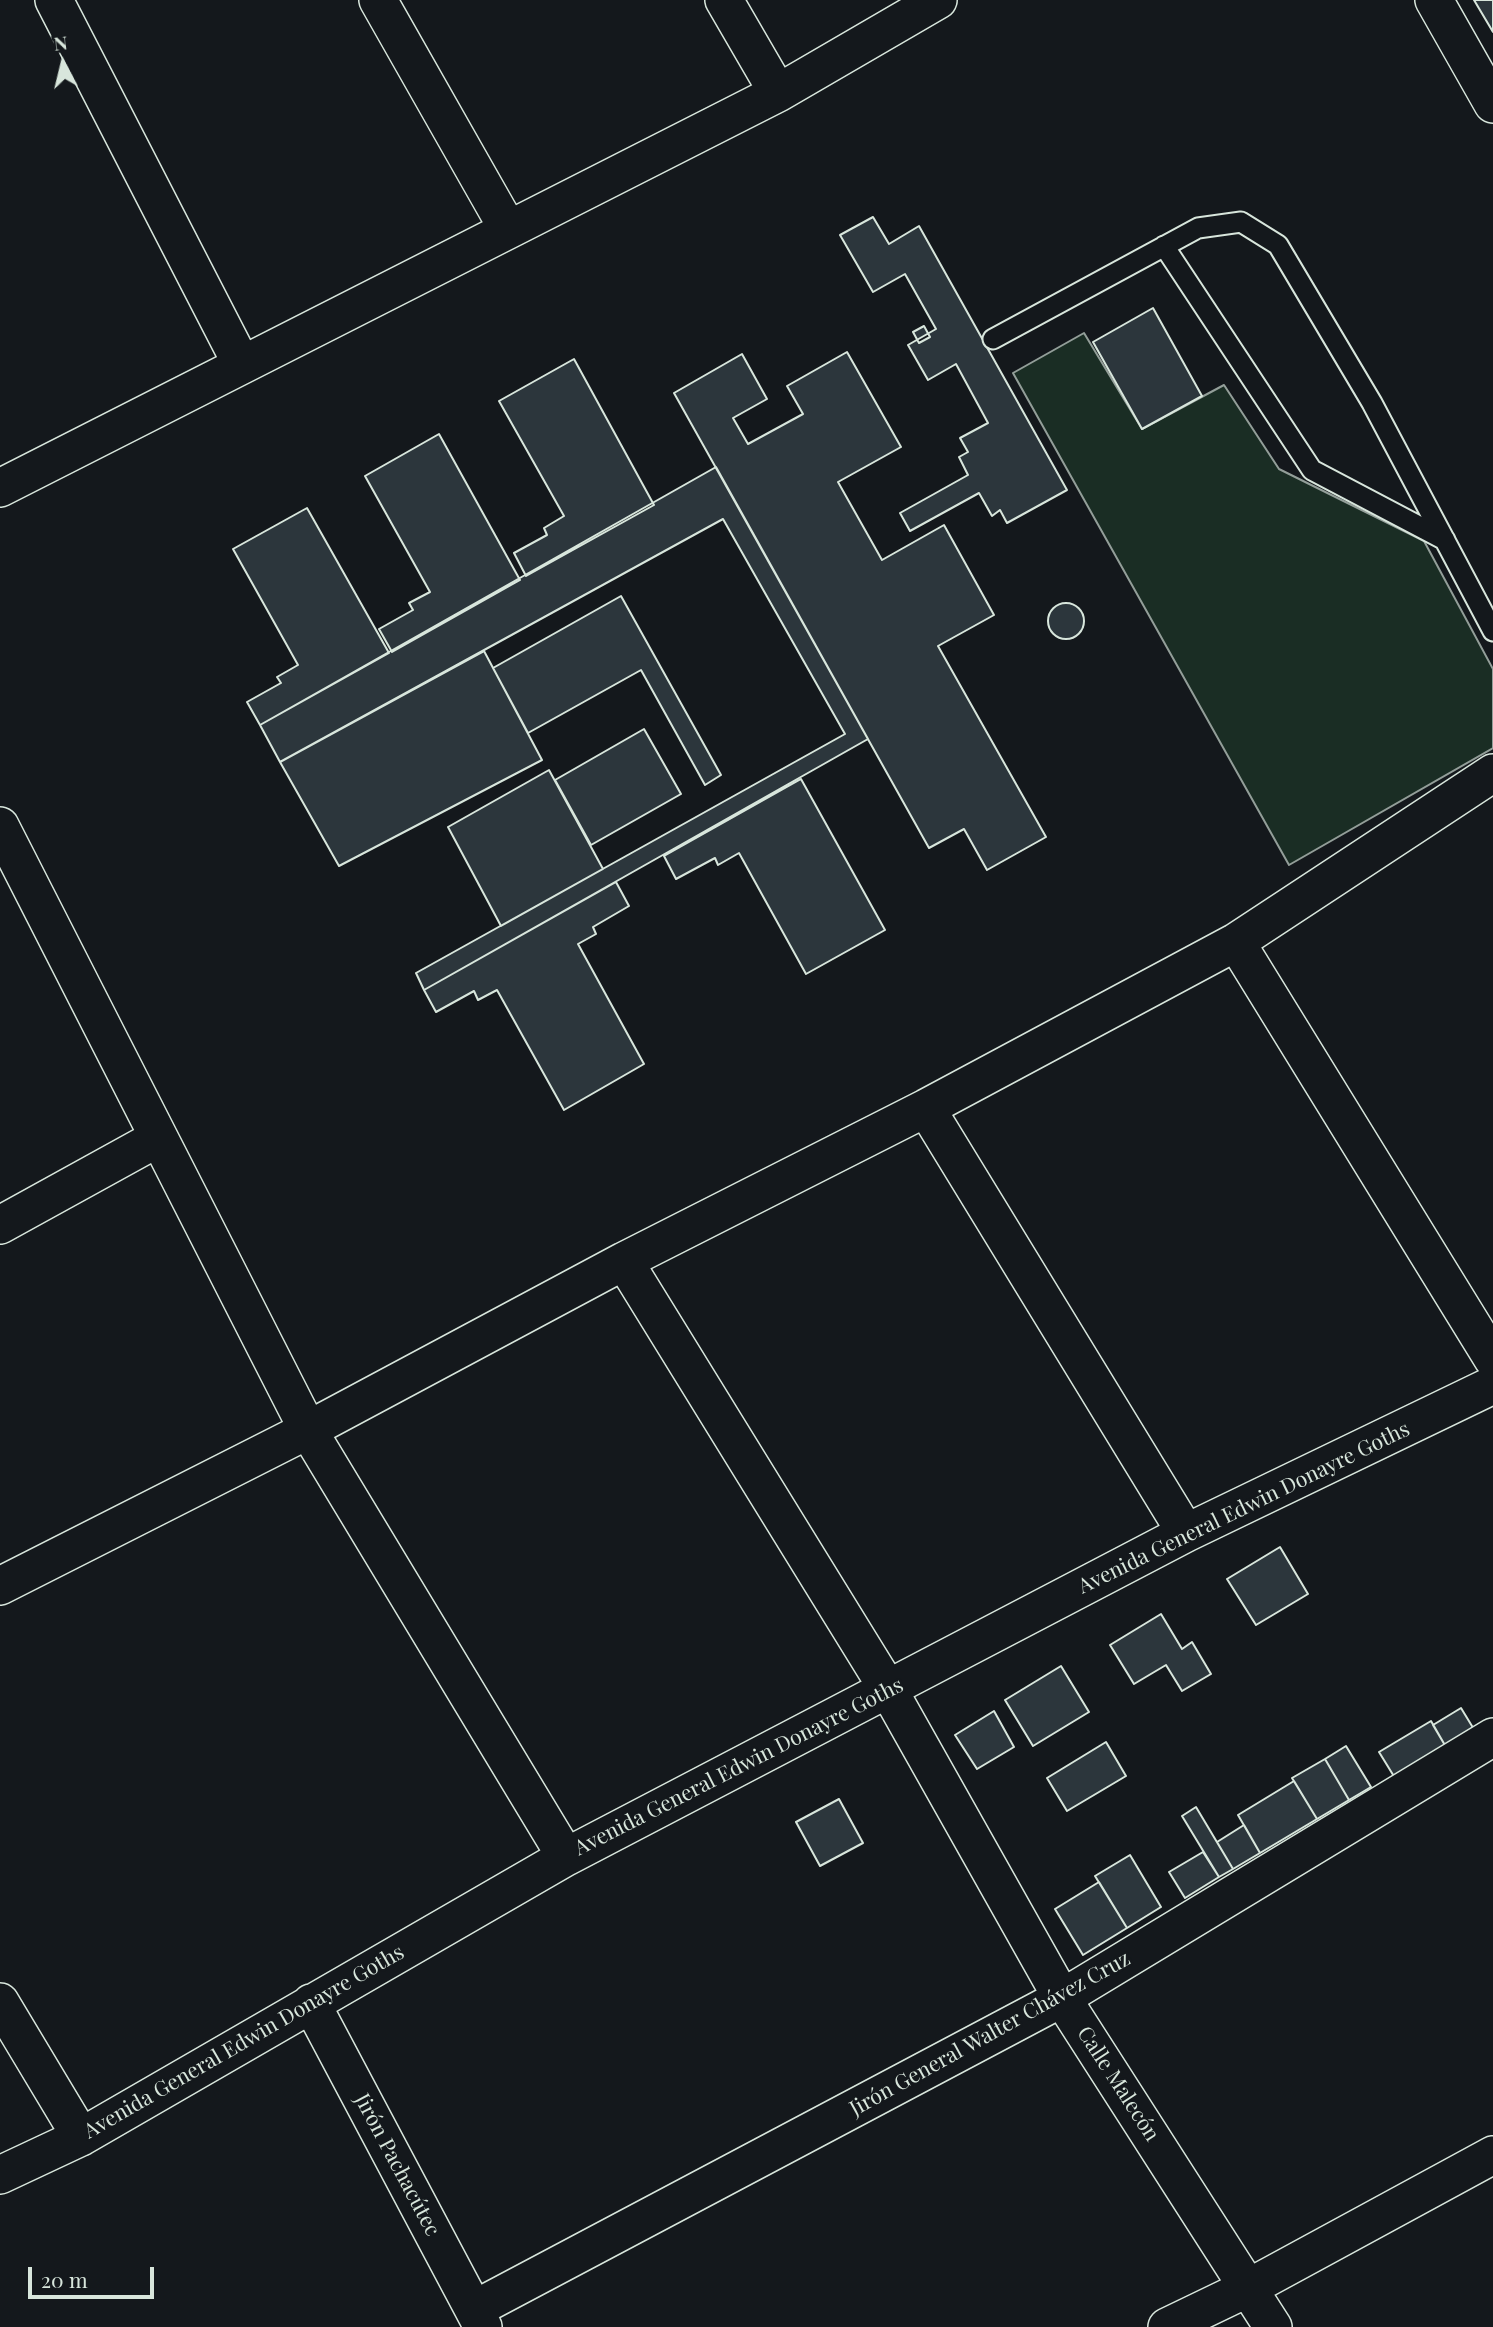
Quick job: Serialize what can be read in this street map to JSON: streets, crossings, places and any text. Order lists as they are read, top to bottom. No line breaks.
{"streets":{"street":["Avenida General Edwin Donayre Goths","Jirón General Walter Chávez Cruz","Calle Malecón","Jirón Pachacútec"]},"crossings":[["Avenida General Edwin Donayre Goths","Calle Malecón"],["Avenida General Edwin Donayre Goths","Jirón Pachacútec"],["Jirón General Walter Chávez Cruz","Calle Malecón"],["Jirón General Walter Chávez Cruz","Jirón Pachacútec"]],"scale_bar":"20 m","north":"top"}
